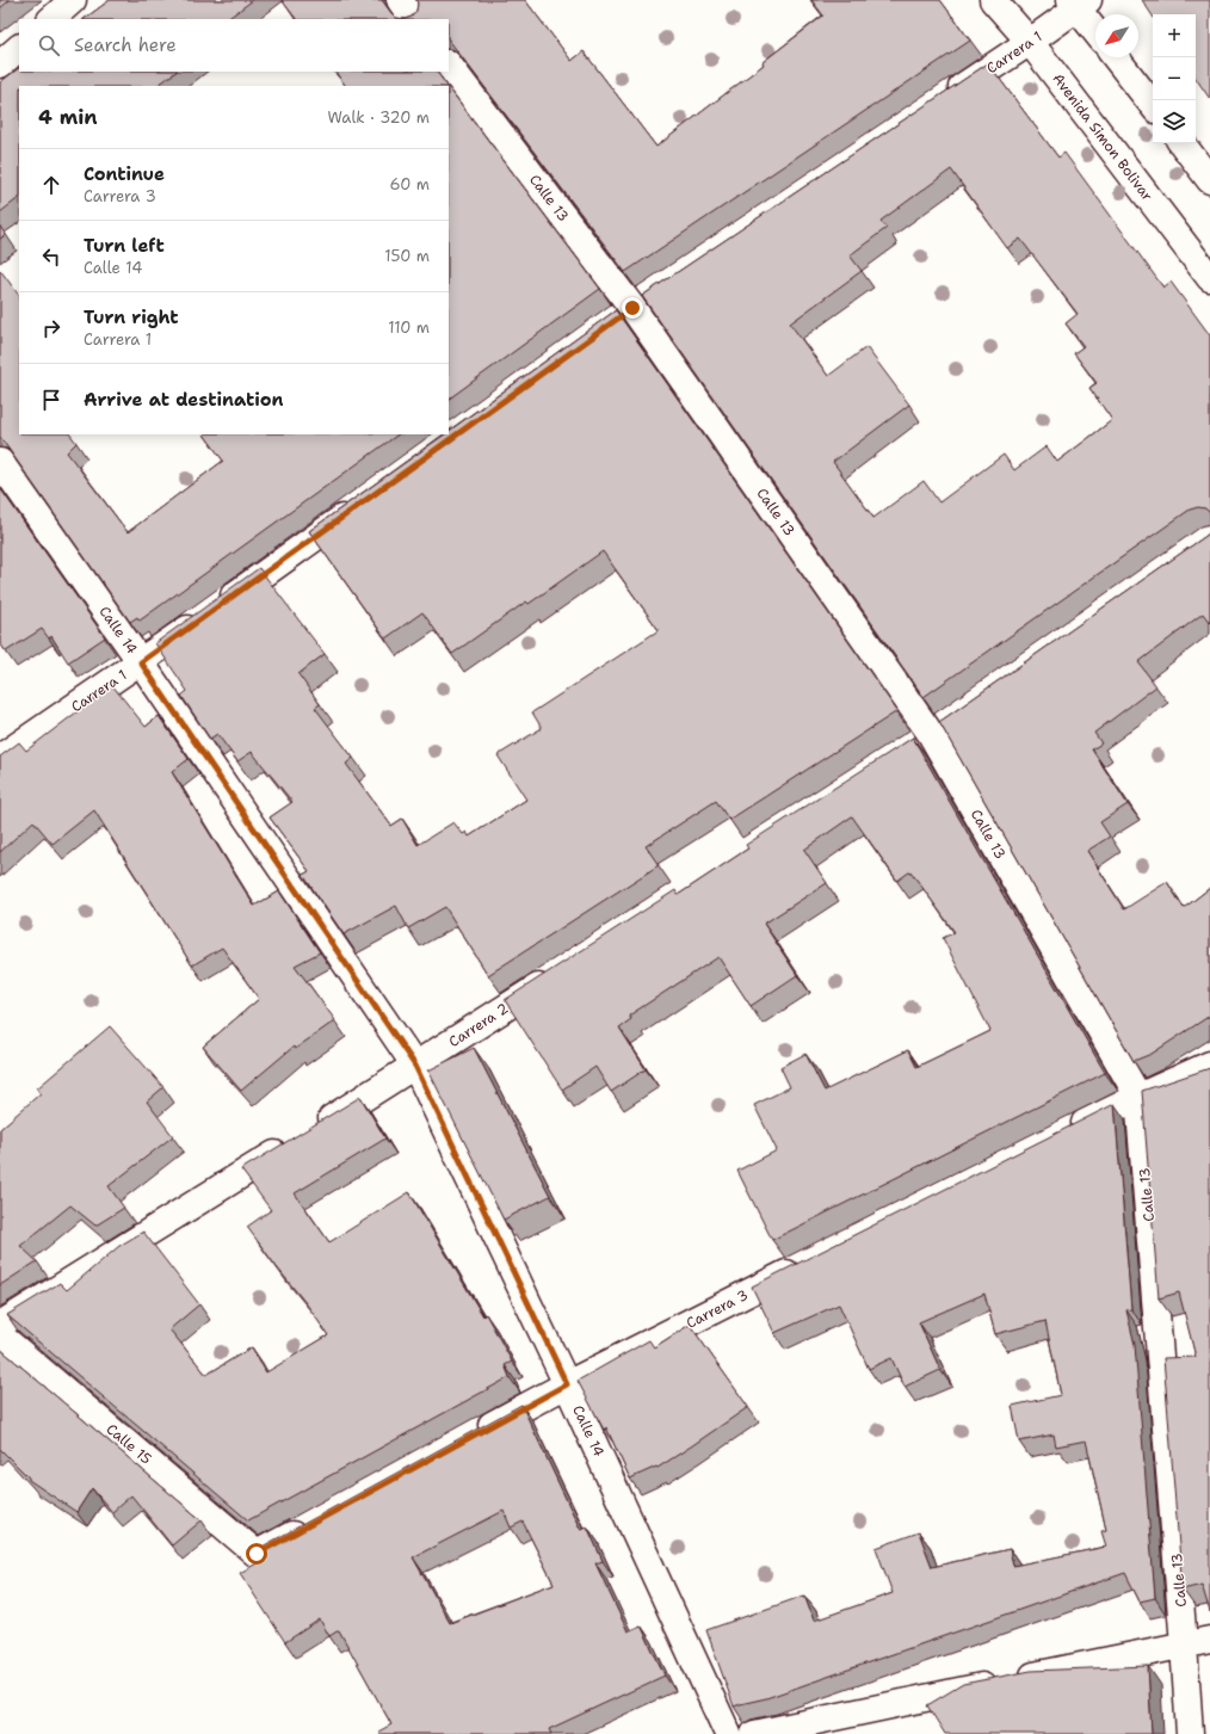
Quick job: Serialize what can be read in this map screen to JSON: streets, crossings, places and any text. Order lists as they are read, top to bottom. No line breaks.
{"streets":{"street":["Carrera 1","Avenida Simon Bolivar","Calle 13","Calle 14","Carrera 2","Carrera 3","Calle 15"]},"crossings":[["Carrera 1","Avenida Simon Bolivar"],["Carrera 1","Calle 14"],["Calle 14","Carrera 2"],["Calle 14","Carrera 3"]],"north":"bottom left","page":{"map_buttons":["+","−"],"search":"Search here","heading":["4 min","Walk · 320 m"],"list":[["Continue","Carrera 3","60 m"],["Turn left","Calle 14","150 m"],["Turn right","Carrera 1","110 m"],"Arrive at destination"]}}
